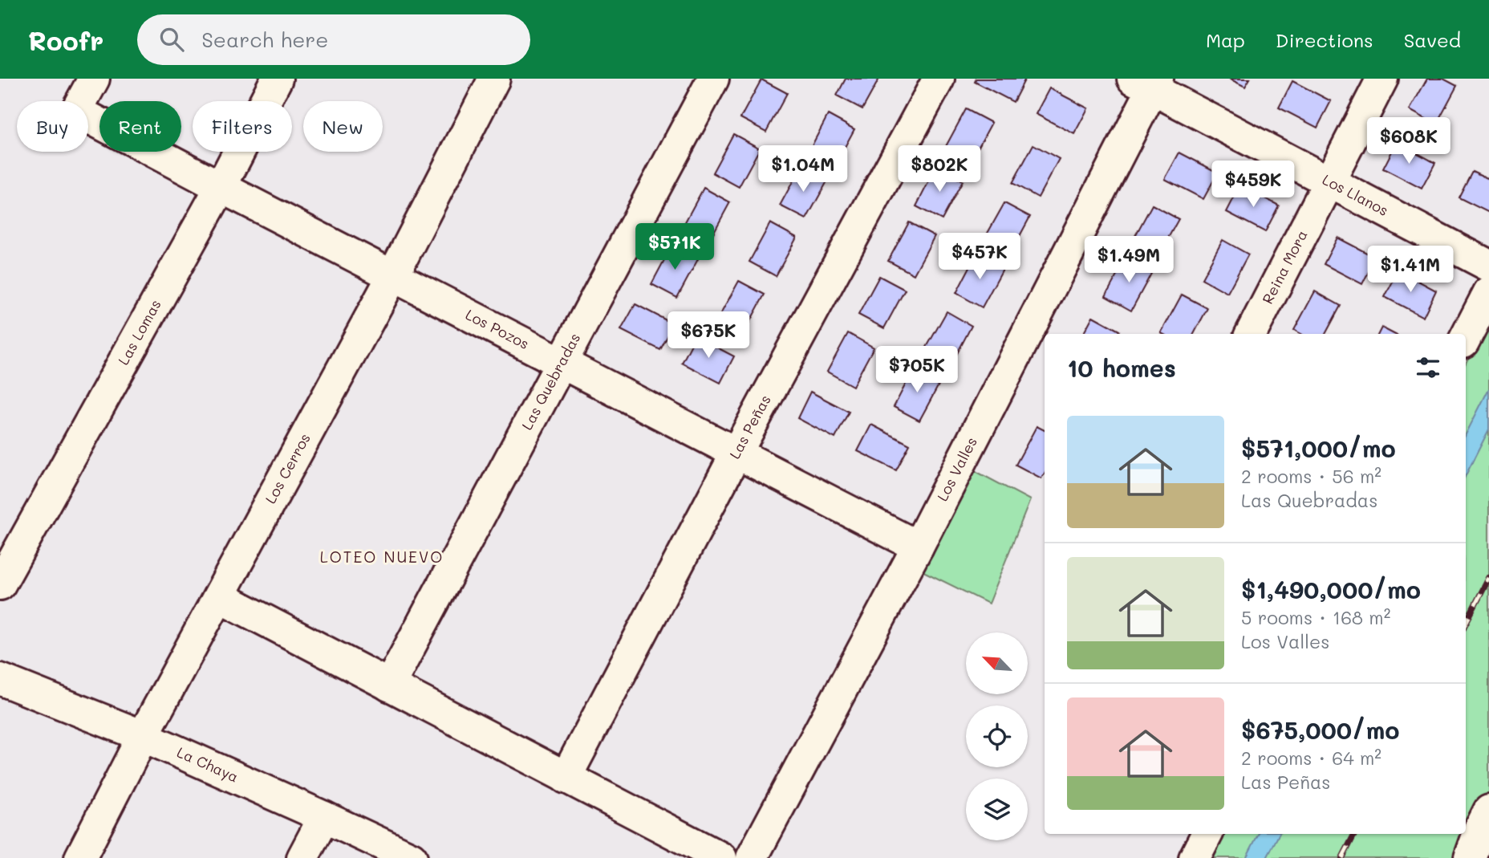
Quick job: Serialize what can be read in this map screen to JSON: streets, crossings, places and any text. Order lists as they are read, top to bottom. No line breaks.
{"streets":{"street":["Los Llanos","Reina Mora","Los Pozos","Las Lomas","Las Quebradas","Las Peñas","Los Cerros","Los Valles","La Chaya"]},"crossings":[["Los Llanos","Reina Mora"],["Los Llanos","Los Valles"],["Los Pozos","Las Lomas"],["Los Pozos","Las Quebradas"],["Los Pozos","Las Peñas"],["Los Pozos","Los Cerros"],["Los Pozos","Los Valles"],["Los Cerros","La Chaya"]],"districts":["LOTEO NUEVO"],"north":"top left","page":{"header":"Roofr","search":"Search here","nav":["Map","Directions","Saved"],"chip":["Buy","Rent","Filters","New"],"price":["$608K","$1.04M","$802K","$459K","$571K","$457K","$1.49M","$1.41M","$675K","$705K"],"heading":"10 homes","list":[{"name":"$571,000/mo","note":"2 rooms · 56 m² · Las Quebradas"},{"name":"$1,490,000/mo","note":"5 rooms · 168 m² · Los Valles"},{"name":"$675,000/mo","note":"2 rooms · 64 m² · Las Peñas"}]}}
